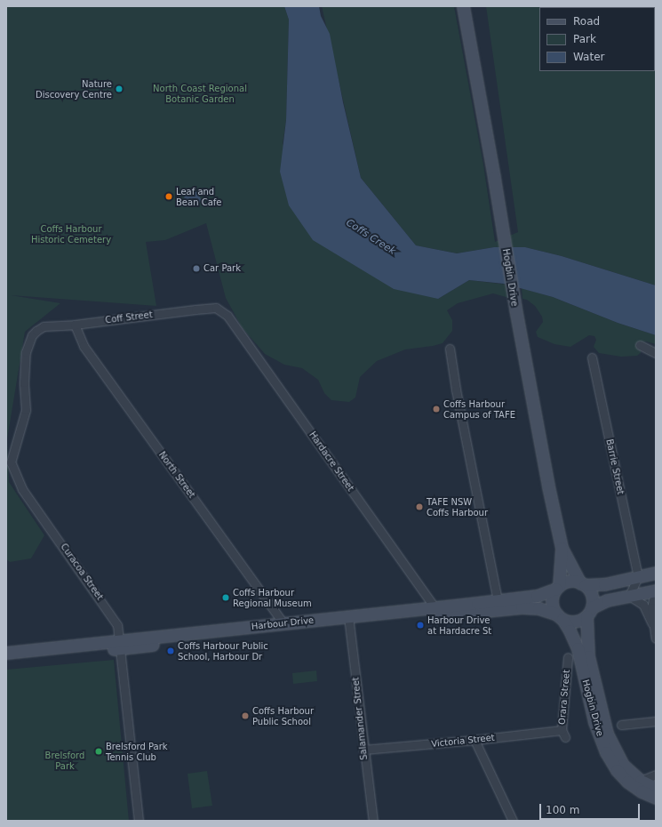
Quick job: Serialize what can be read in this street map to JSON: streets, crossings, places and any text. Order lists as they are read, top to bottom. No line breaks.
{"streets":{"street":["Hogbin Drive","Coff Street","Hardacre Street","Barrie Street","North Street","Curacoa Street","Harbour Drive","Orara Street","Salamander Street","Victoria Street"]},"crossings":[["Hogbin Drive","Harbour Drive"],["Coff Street","Hardacre Street"],["Coff Street","North Street"],["Coff Street","Curacoa Street"],["Hardacre Street","Harbour Drive"],["North Street","Harbour Drive"],["Curacoa Street","Harbour Drive"],["Harbour Drive","Salamander Street"],["Orara Street","Victoria Street"],["Salamander Street","Victoria Street"]],"water":["Coffs Creek"],"parks":["North Coast Regional Botanic Garden","Coffs Harbour Historic Cemetery","Brelsford Park"],"places":["Nature Discovery Centre","Leaf and Bean Cafe","Car Park","Coffs Harbour Campus of TAFE","TAFE NSW Coffs Harbour","Coffs Harbour Regional Museum","Harbour Drive at Hardacre St","Coffs Harbour Public School, Harbour Dr","Coffs Harbour Public School","Brelsford Park Tennis Club"],"legend":["Road","Park","Water"],"scale_bar":"100 m"}
